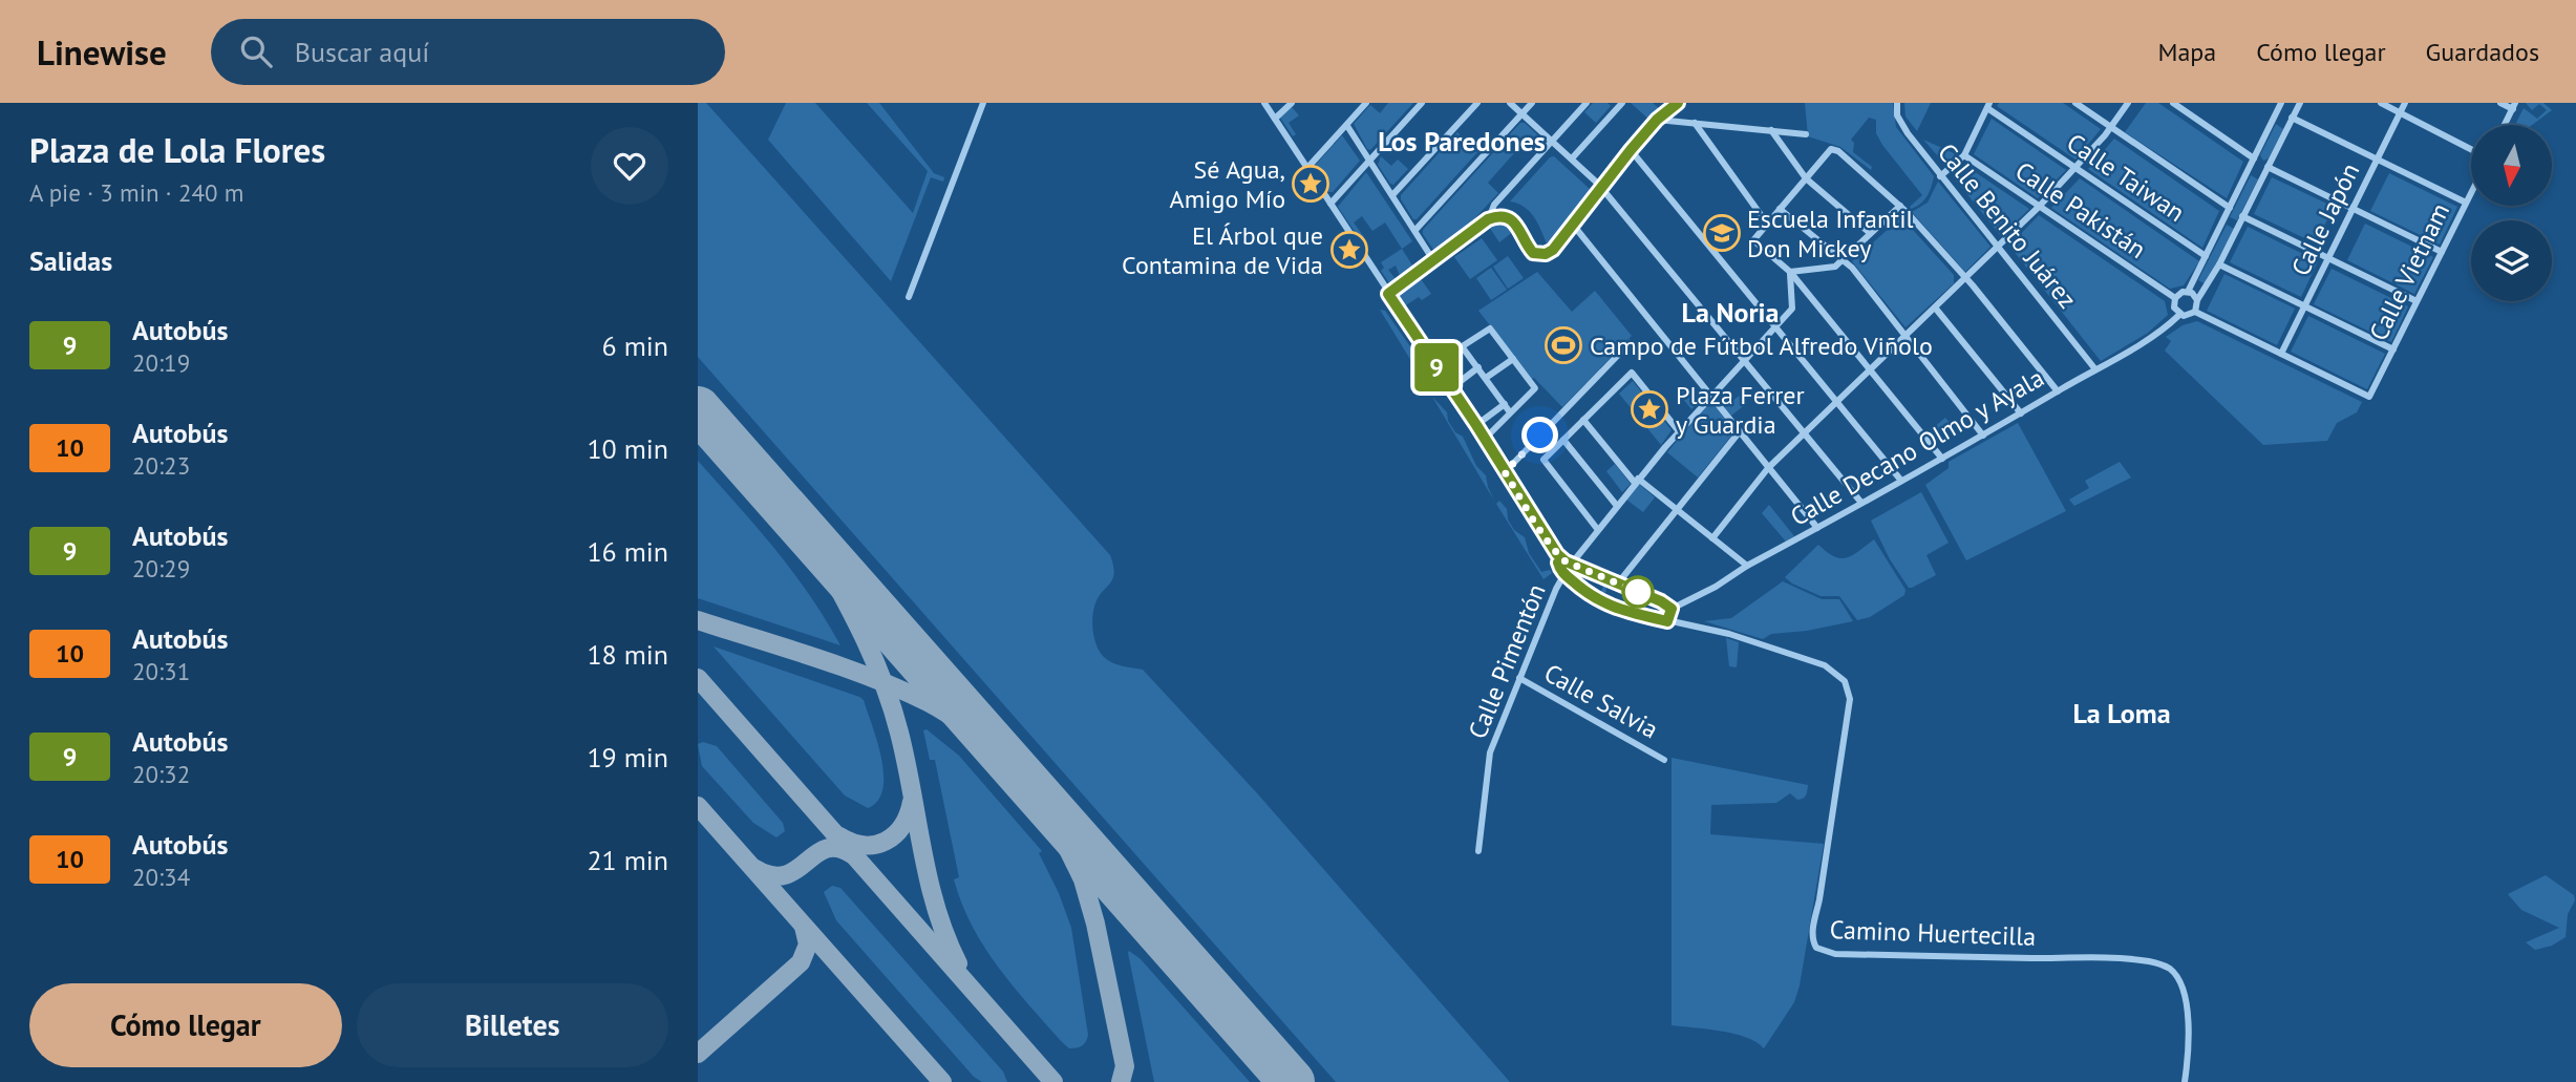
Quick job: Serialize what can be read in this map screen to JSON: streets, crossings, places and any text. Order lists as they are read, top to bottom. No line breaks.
{"streets":{"street":["Calle Taiwan","Calle Pakistán","Calle Japón","Calle Benito Juárez","Calle Vietnam","Calle Decano Olmo y Ayala","Calle Pimentón","Calle Salvia","Camino Huertecilla"]},"crossings":[["Calle Pakistán","Calle Decano Olmo y Ayala"],["Calle Japón","Calle Vietnam"],["Calle Benito Juárez","Calle Decano Olmo y Ayala"],["Calle Pimentón","Calle Salvia"]],"districts":["Los Paredones","La Noria","La Loma"],"places":{"place":["Sé Agua, Amigo Mío","El Árbol que Contamina de Vida","Plaza Ferrer y Guardia"],"school or university":["Escuela Infantil Don Mickey"],"sports":["Campo de Fútbol Alfredo Viñolo"]},"lines":["bus line 9"],"north":"bottom","page":{"header":"Linewise","search":"Buscar aquí","nav":["Mapa","Cómo llegar","Guardados"],"heading":[["Plaza de Lola Flores","A pie · 3 min · 240 m"],"Salidas"],"on_map":"9","list":[{"mark":"9","name":"Autobús","note":"20:19","value":"6 min"},{"mark":"10","name":"Autobús","note":"20:23","value":"10 min"},{"mark":"9","name":"Autobús","note":"20:29","value":"16 min"},{"mark":"10","name":"Autobús","note":"20:31","value":"18 min"},{"mark":"9","name":"Autobús","note":"20:32","value":"19 min"},{"mark":"10","name":"Autobús","note":"20:34","value":"21 min"}],"buttons":["Cómo llegar","Billetes"]}}
